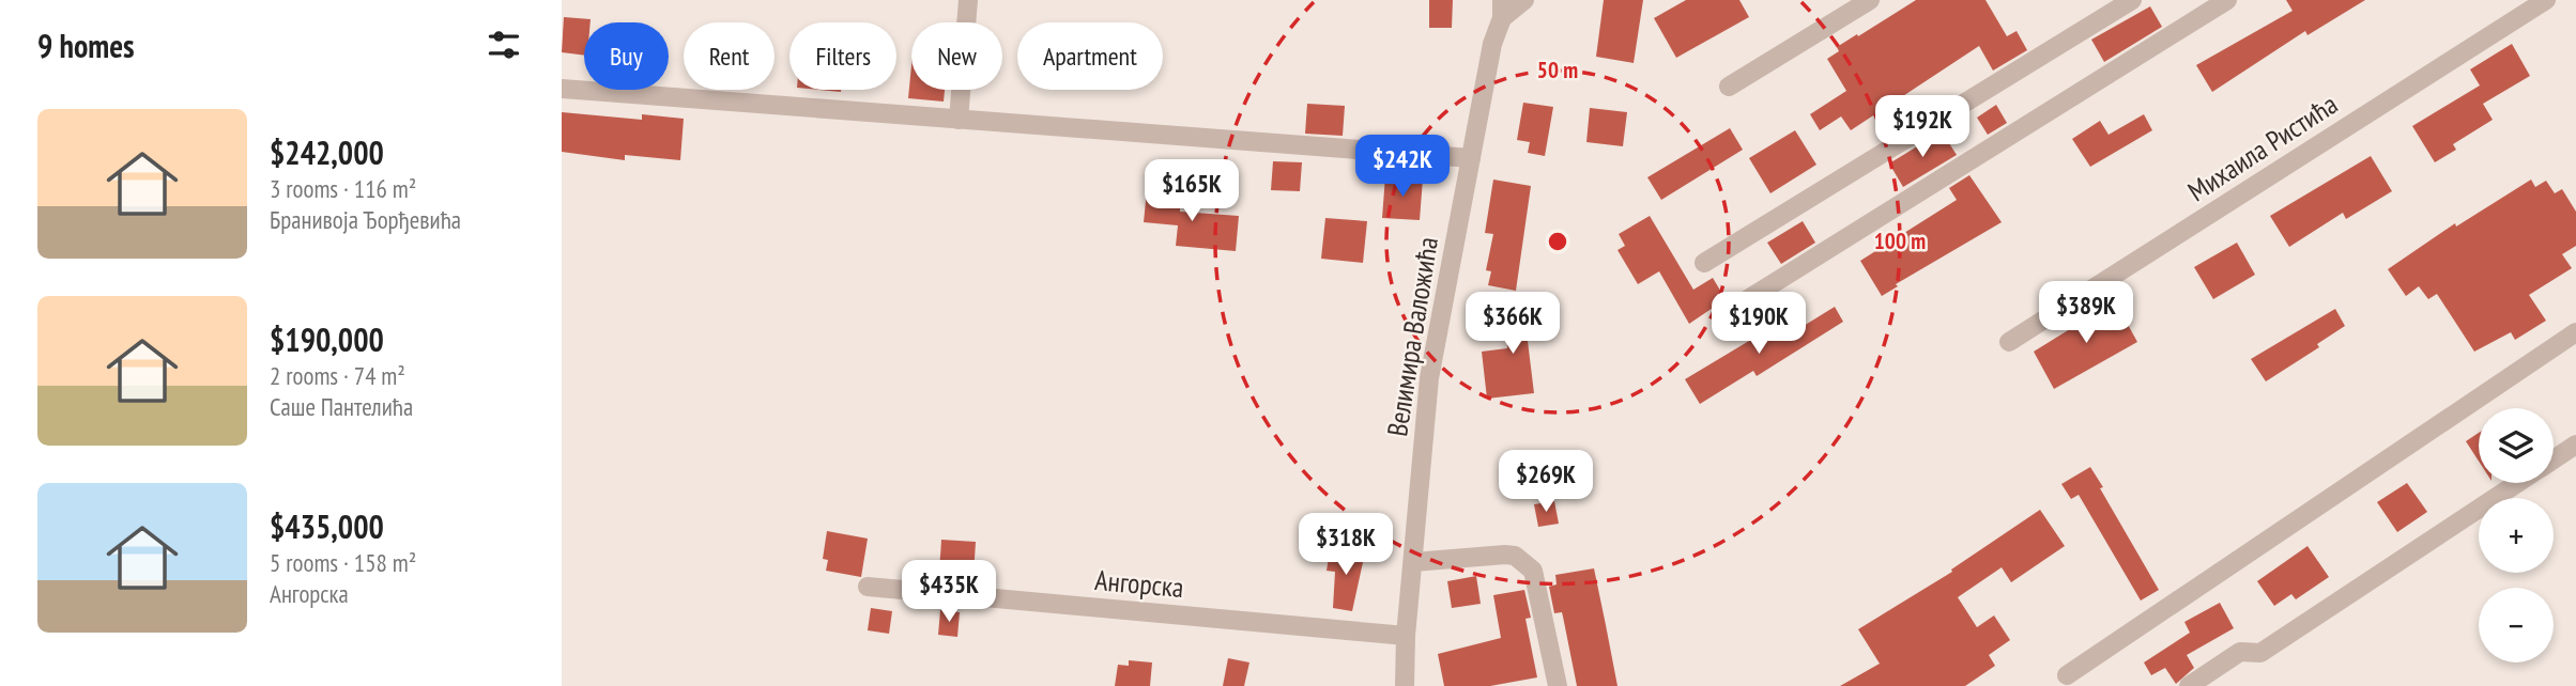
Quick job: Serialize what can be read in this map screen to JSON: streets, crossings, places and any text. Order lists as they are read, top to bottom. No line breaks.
{"streets":{"street":["Михаила Ристића","Велимира Валожића","Ангорска"]},"crossings":[["Велимира Валожића","Ангорска"]],"page":{"heading":"9 homes","chip":["Buy","Rent","Filters","New","Apartment"],"list":[{"name":"$242,000","note":"3 rooms · 116 m² · Бранивоја Ђорђевића"},{"name":"$190,000","note":"2 rooms · 74 m² · Саше Пантелића"},{"name":"$435,000","note":"5 rooms · 158 m² · Ангорска"}],"price":["$192K","$242K","$165K","$389K","$366K","$190K","$269K","$318K","$435K"],"map_buttons":["+","−"]},"rings":["50 m","100 m"]}
